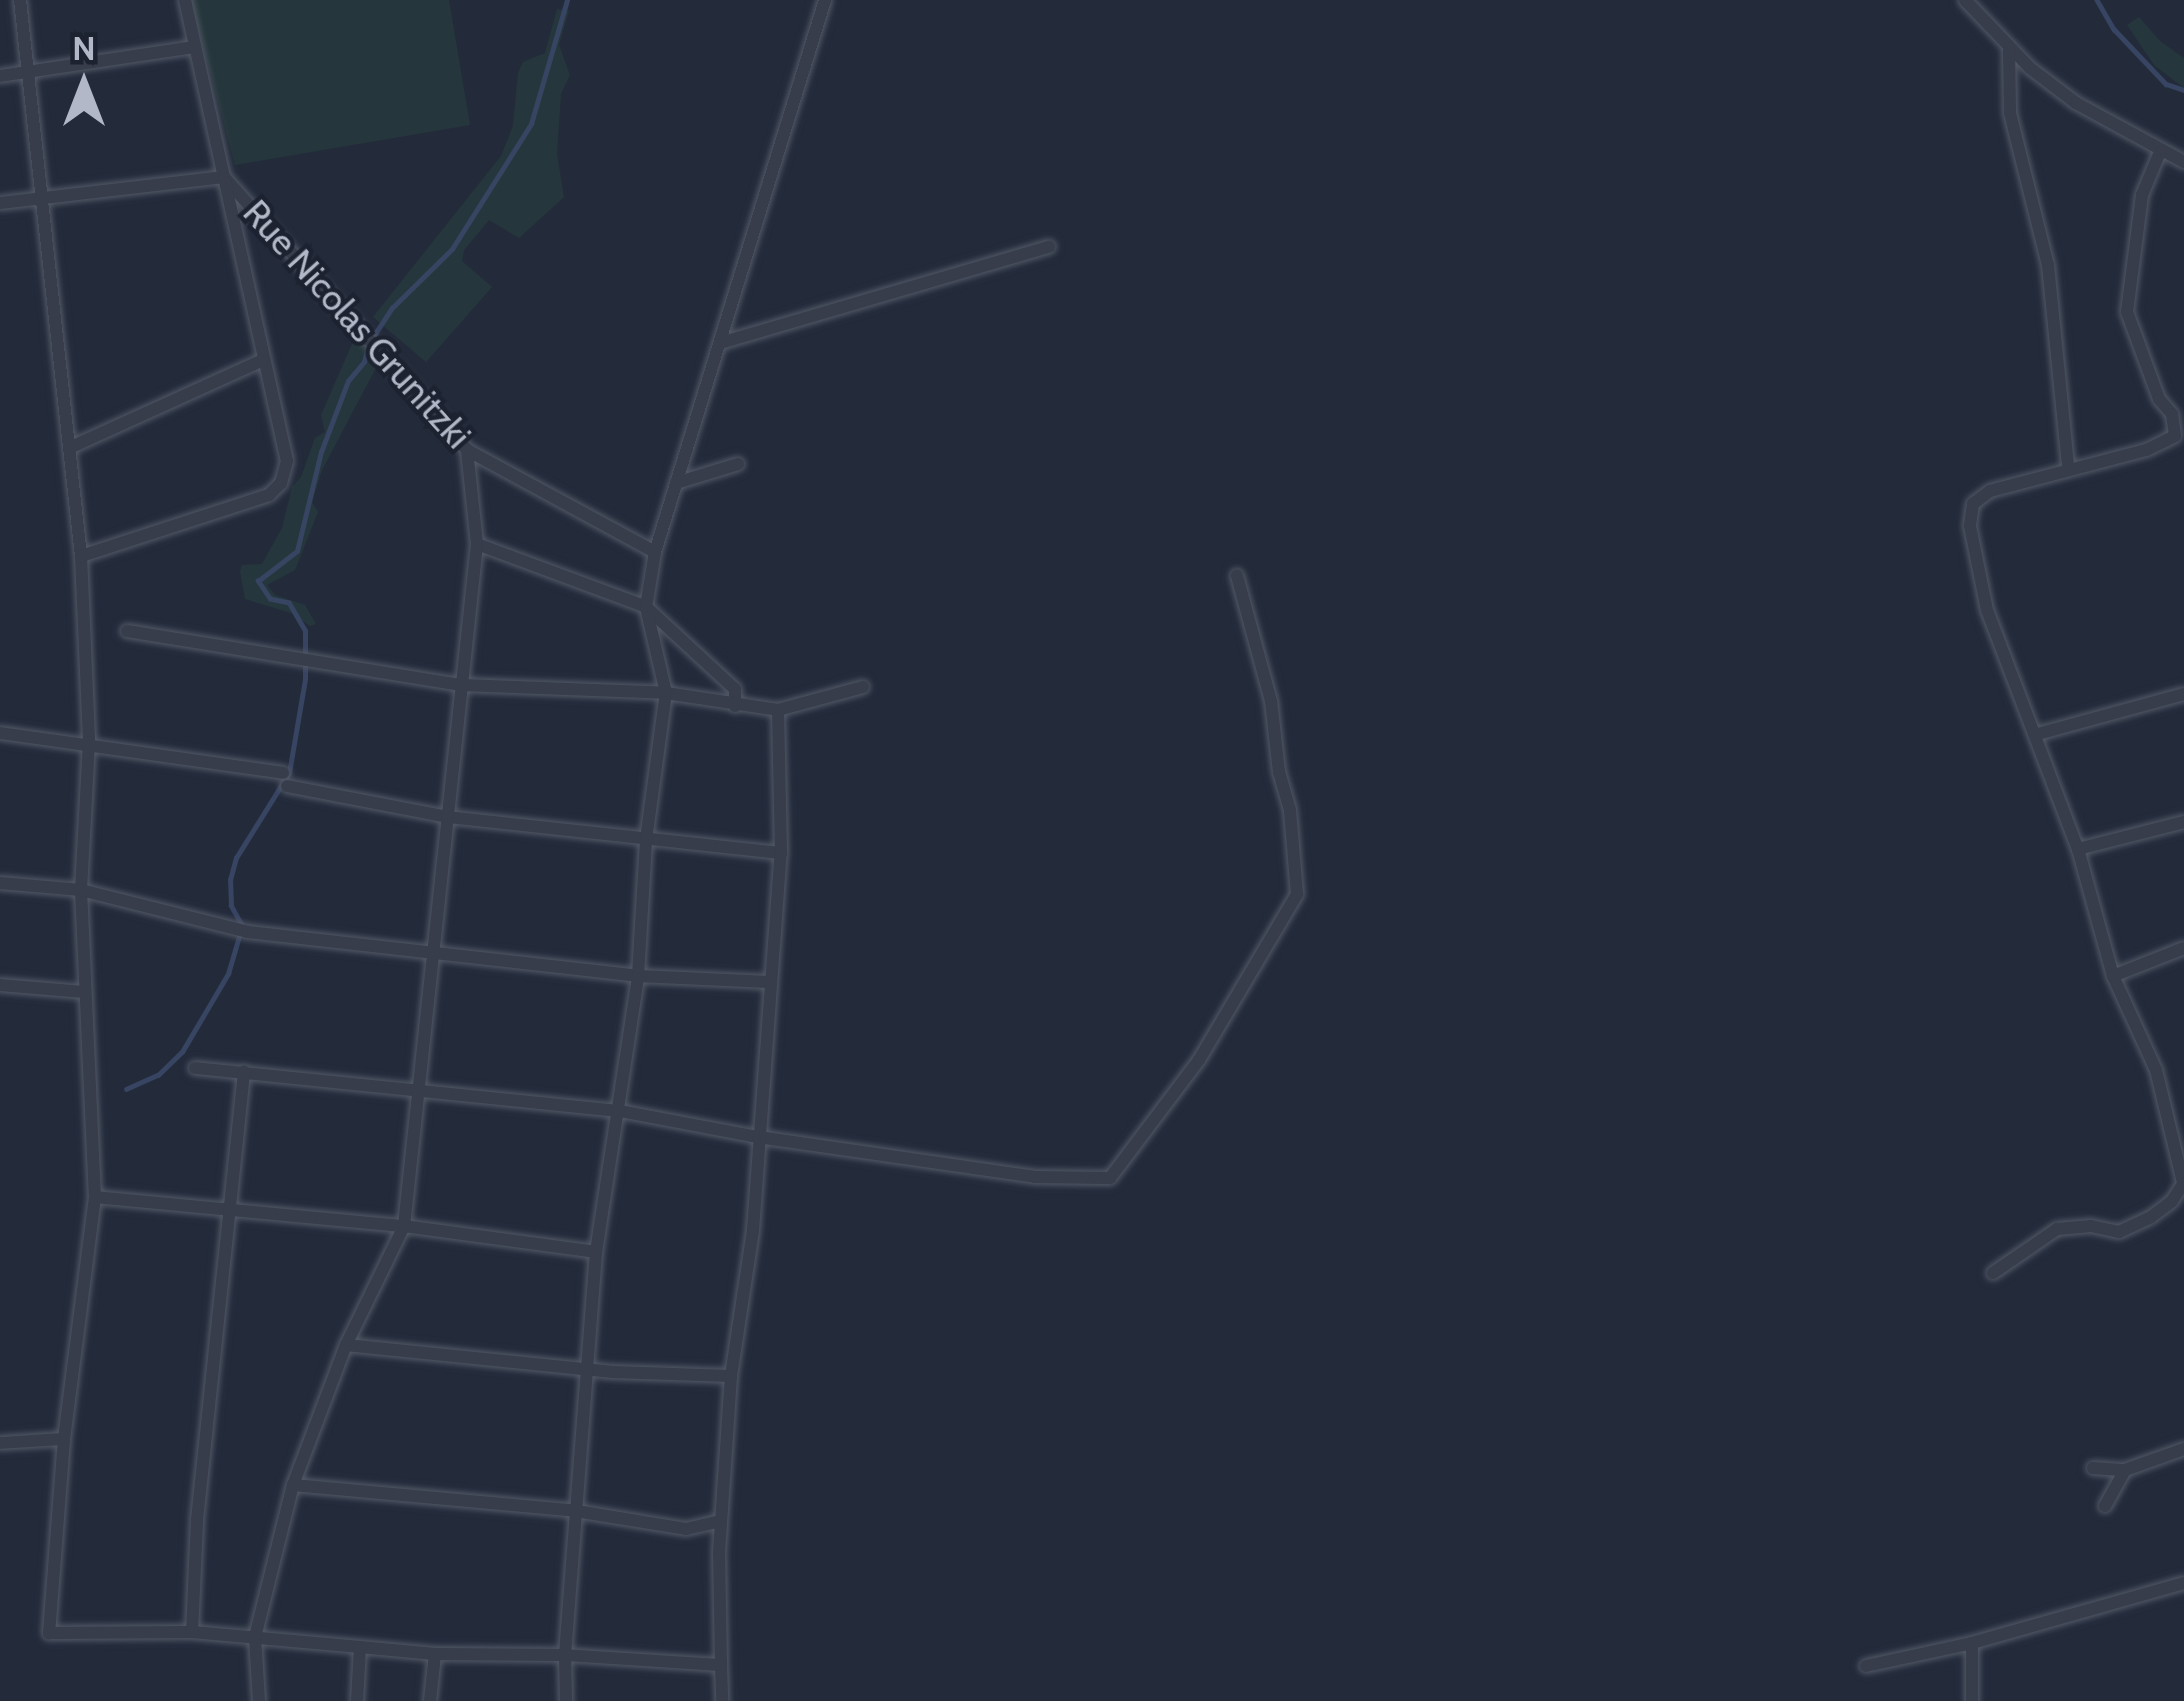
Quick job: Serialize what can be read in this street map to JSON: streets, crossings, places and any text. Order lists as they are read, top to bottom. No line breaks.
{"streets":{"street":["Rue Nicolas Grunitzki"]},"north":"top"}
